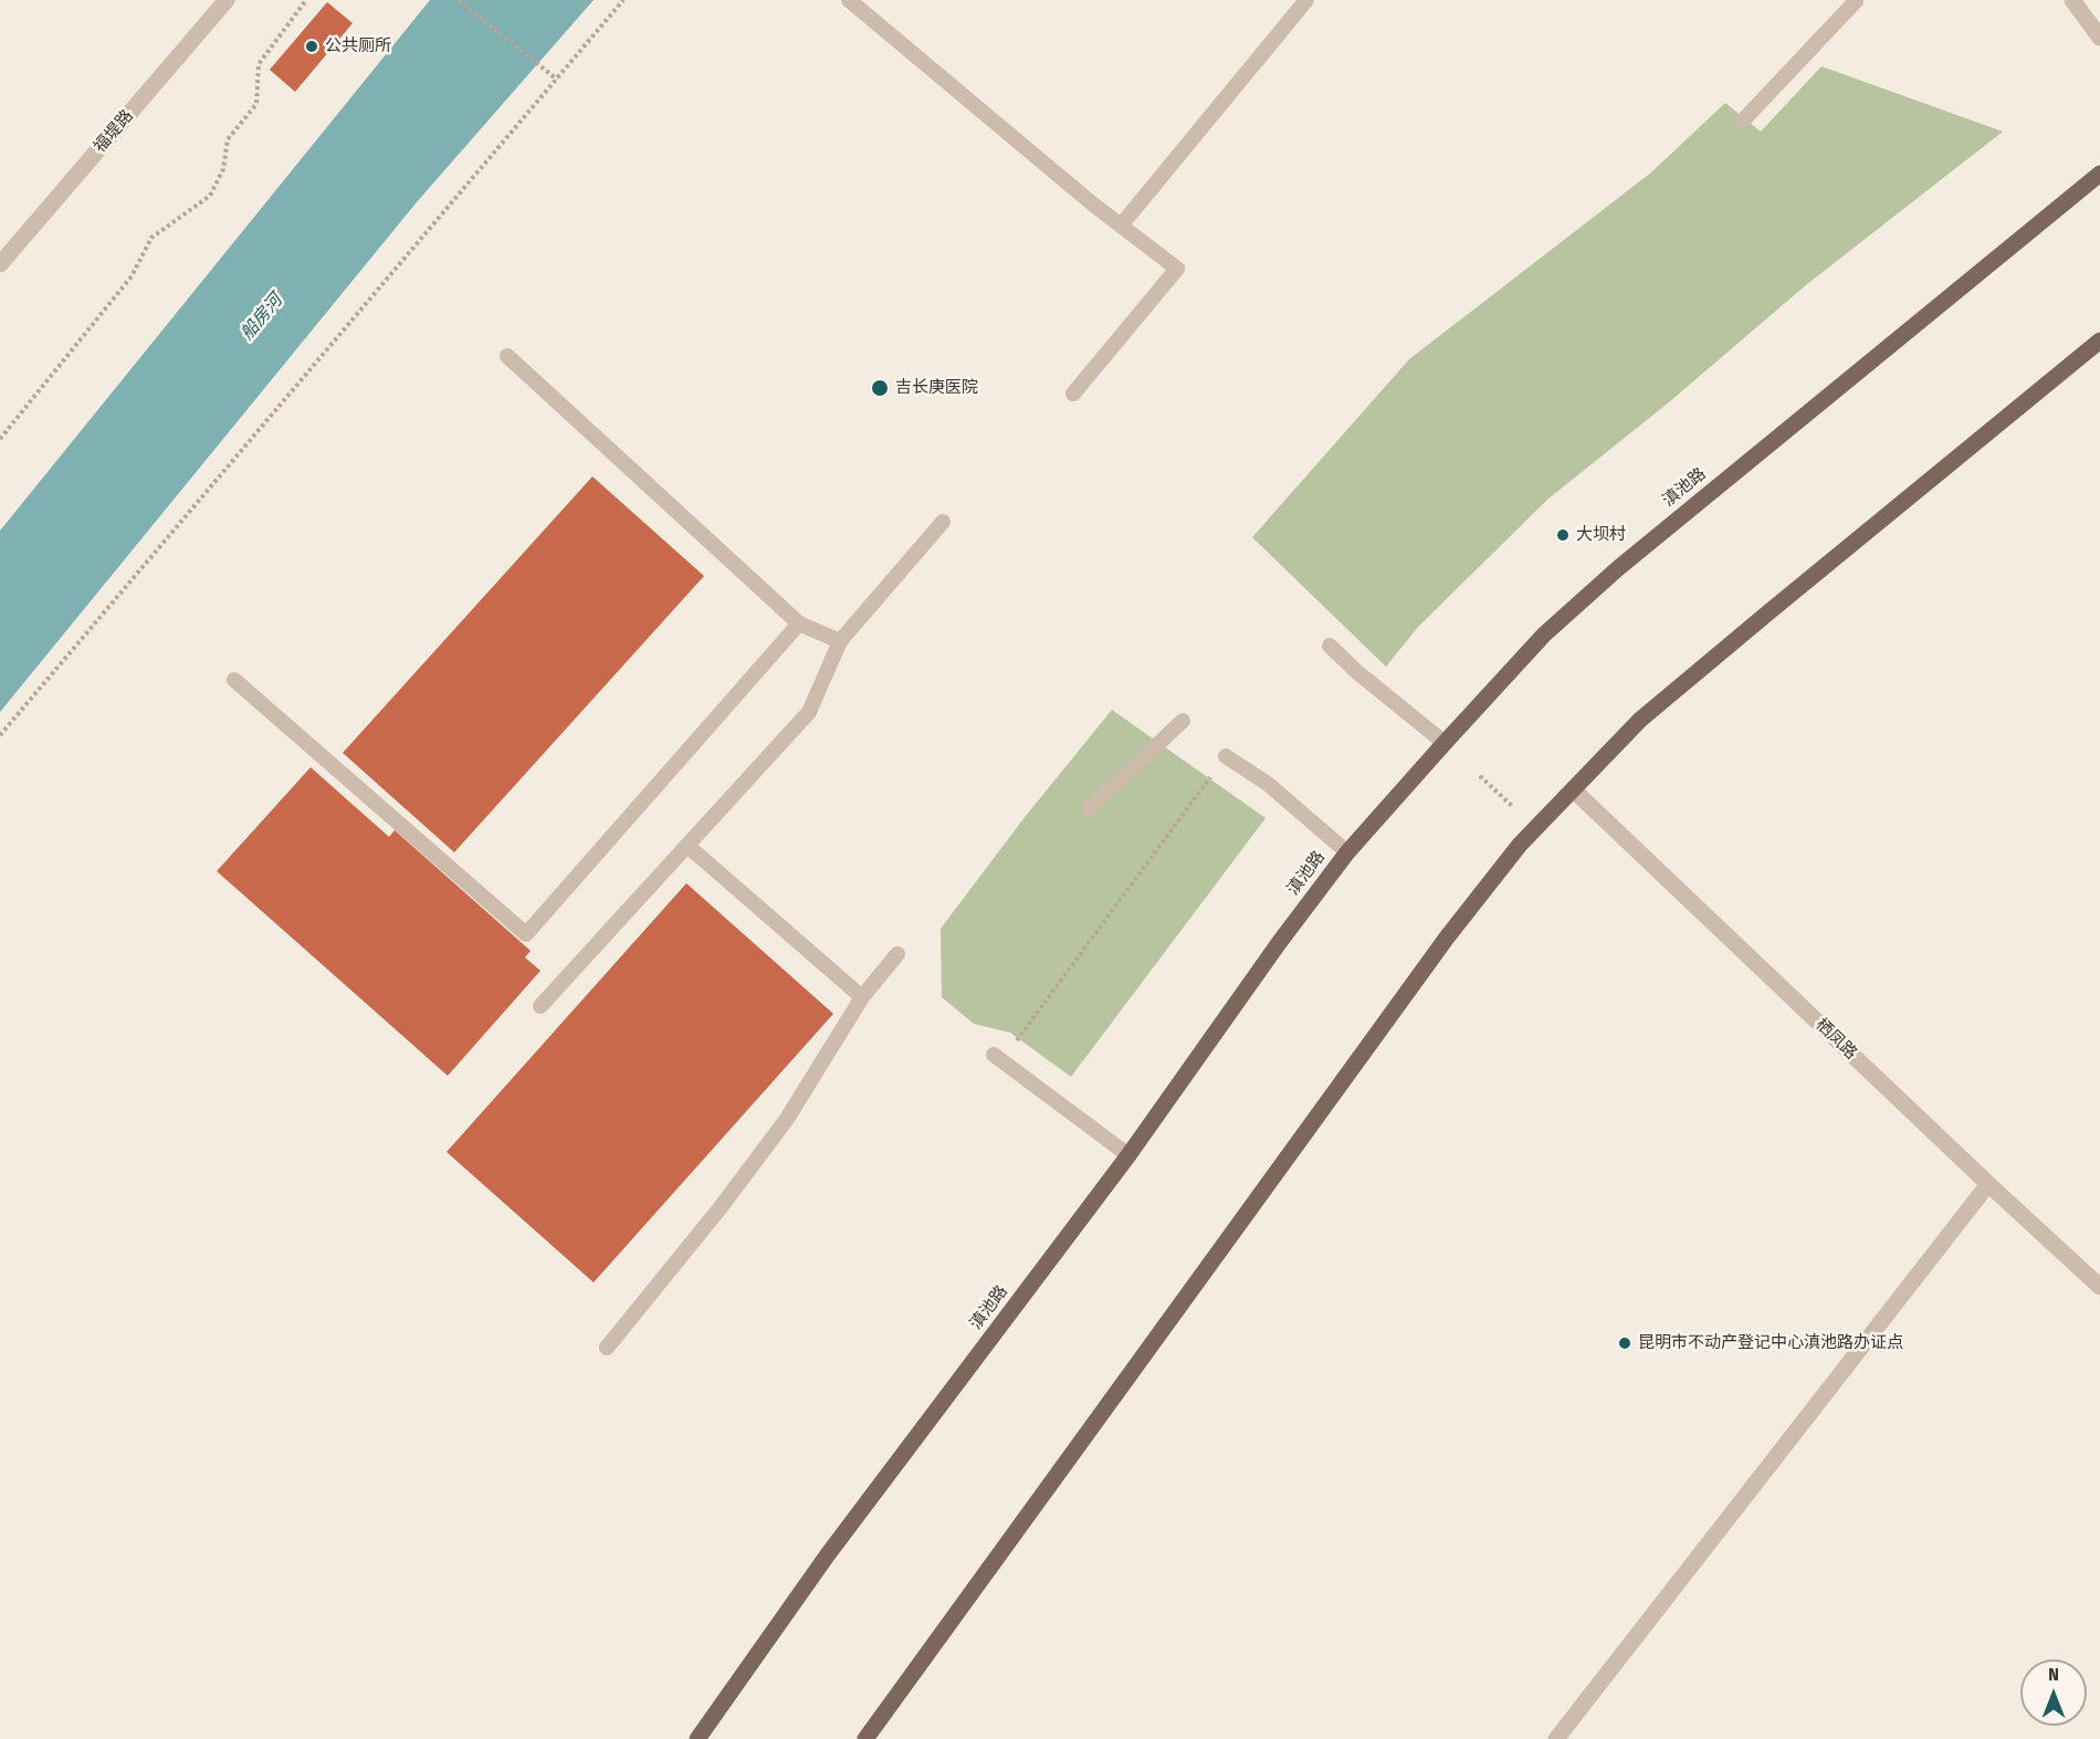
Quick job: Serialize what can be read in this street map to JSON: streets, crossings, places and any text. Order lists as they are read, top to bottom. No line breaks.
{"streets":{"main road":["滇池路"],"street":["福堤路","栖凤路"]},"water":["船房河"],"places":["公共厕所","吉长庚医院","大坝村","昆明市不动产登记中心滇池路办证点"],"north":"top"}
